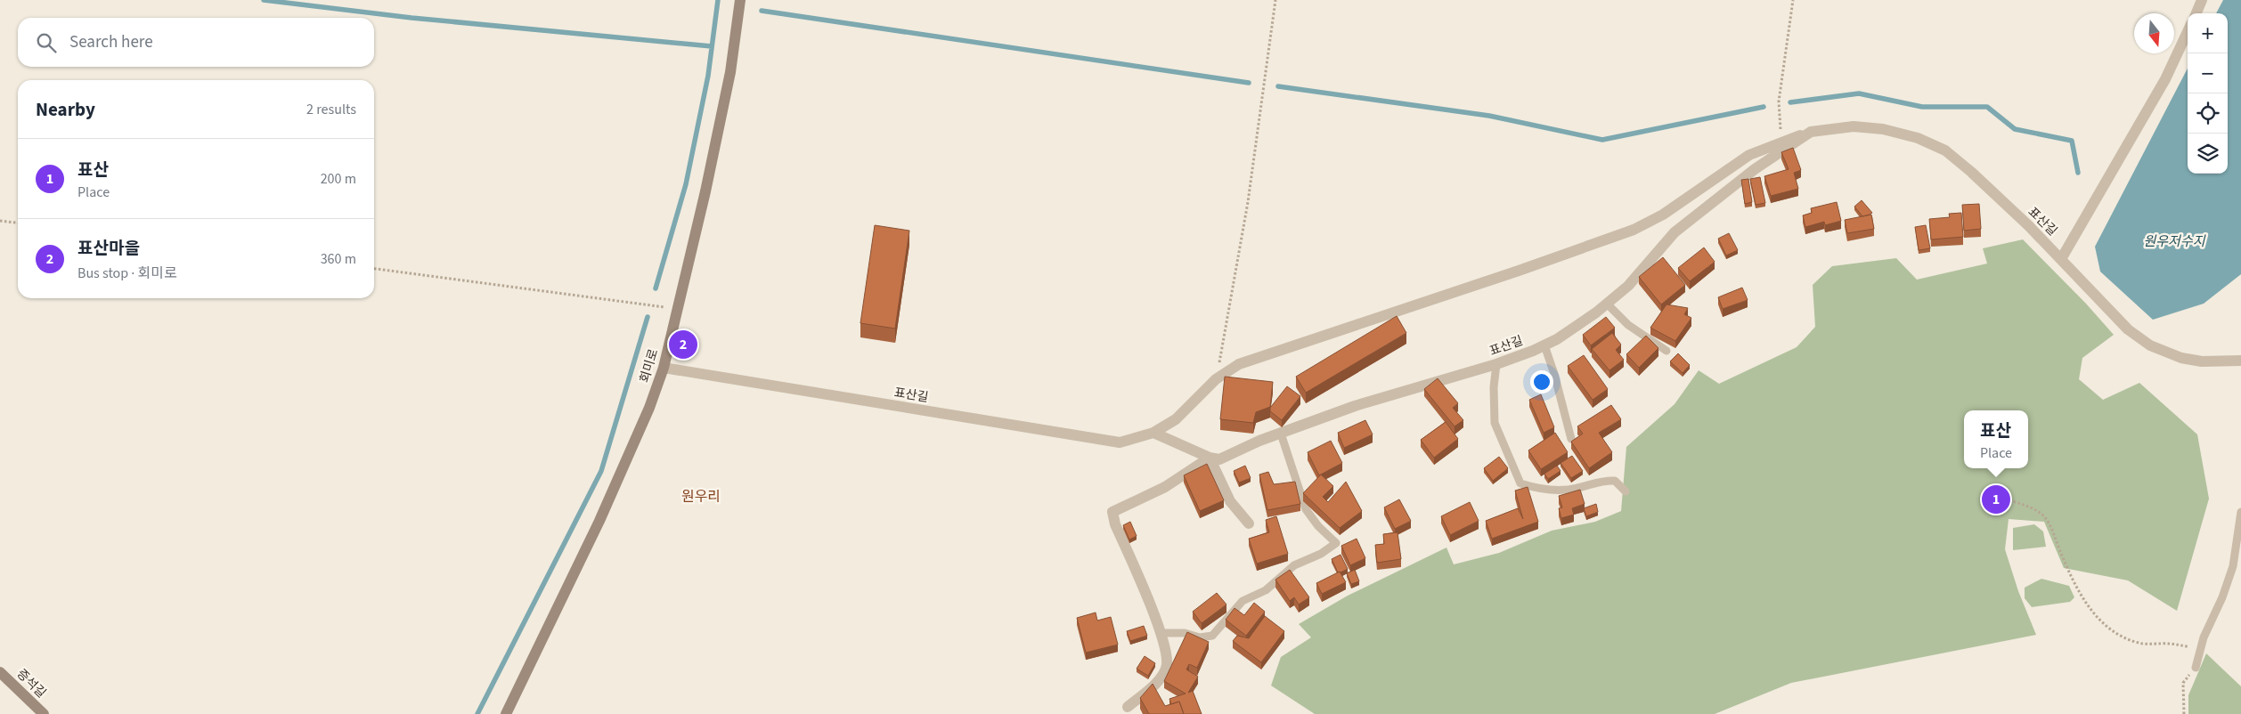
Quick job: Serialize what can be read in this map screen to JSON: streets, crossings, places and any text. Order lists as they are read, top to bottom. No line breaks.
{"streets":{"street":["표산길","회미로","증석길"]},"crossings":[["표산길","회미로"]],"districts":["원우리"],"water":["원우저수지"],"north":"bottom","page":{"map_buttons":["+","−"],"search":"Search here","heading":["Nearby","2 results"],"list":[{"mark":"1","name":"표산","note":"Place","value":"200 m"},{"mark":"2","name":"표산마을","note":"Bus stop · 회미로","value":"360 m"}],"pins":["2","1"],"popup":["표산","Place"]}}
